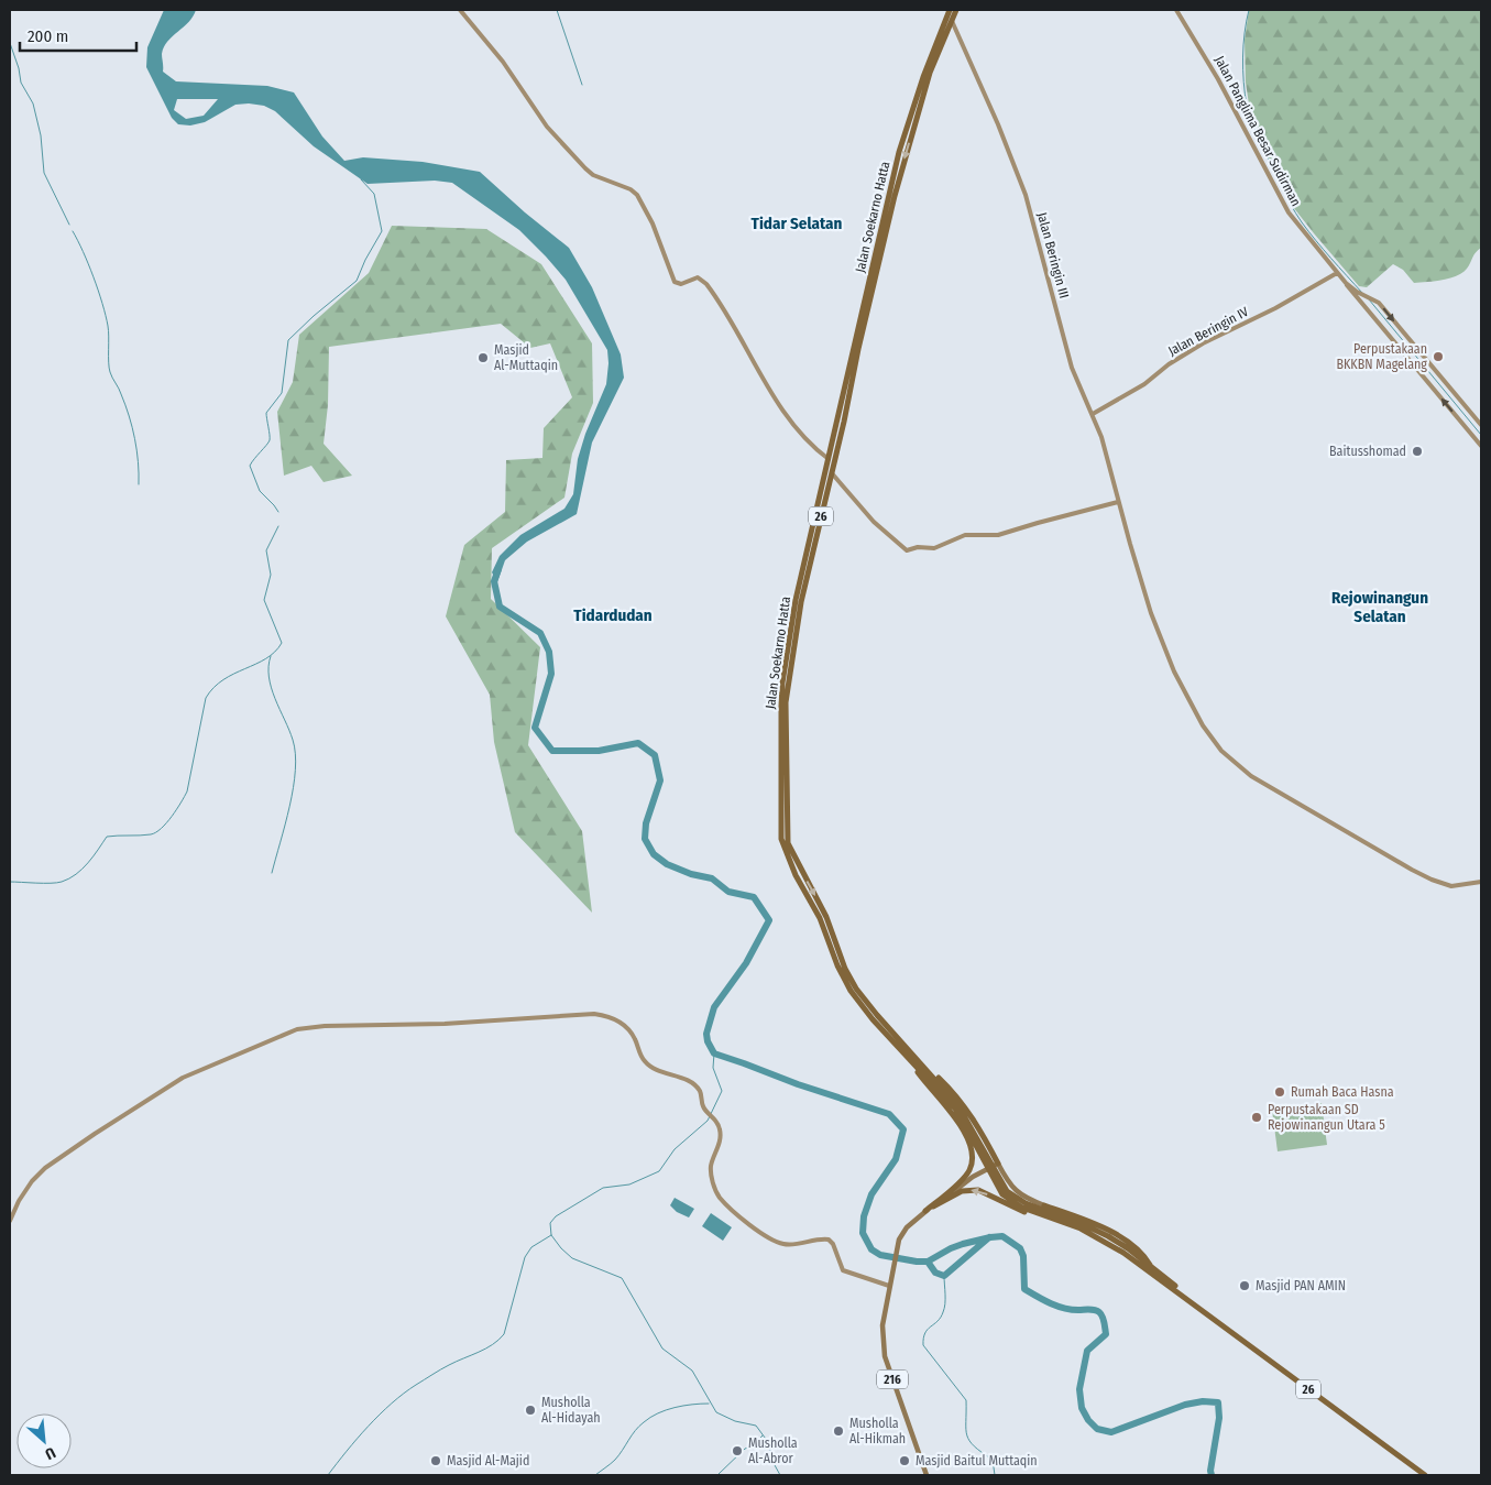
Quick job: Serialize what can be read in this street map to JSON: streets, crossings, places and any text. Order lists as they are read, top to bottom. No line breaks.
{"streets":{"highway":["Jalan Soekarno Hatta","26"],"main road":["216"],"street":["Jalan Panglima Besar Sudirman","Jalan Beringin III","Jalan Beringin IV"]},"crossings":[["Jalan Panglima Besar Sudirman","Jalan Beringin IV"],["Jalan Soekarno Hatta","Jalan Beringin III"],["Jalan Soekarno Hatta","26"],["Jalan Beringin III","Jalan Beringin IV"]],"districts":["Tidar Selatan","Rejowinangun Selatan","Tidardudan"],"places":["Perpustakaan BKKBN Magelang","Masjid Al-Muttaqin","Baitusshomad","Rumah Baca Hasna","Perpustakaan SD Rejowinangun Utara 5","Masjid PAN AMIN","Musholla Al-Hidayah","Musholla Al-Hikmah","Musholla Al-Abror","Masjid Al-Majid","Masjid Baitul Muttaqin"],"scale_bar":"200 m","north":"bottom right"}
